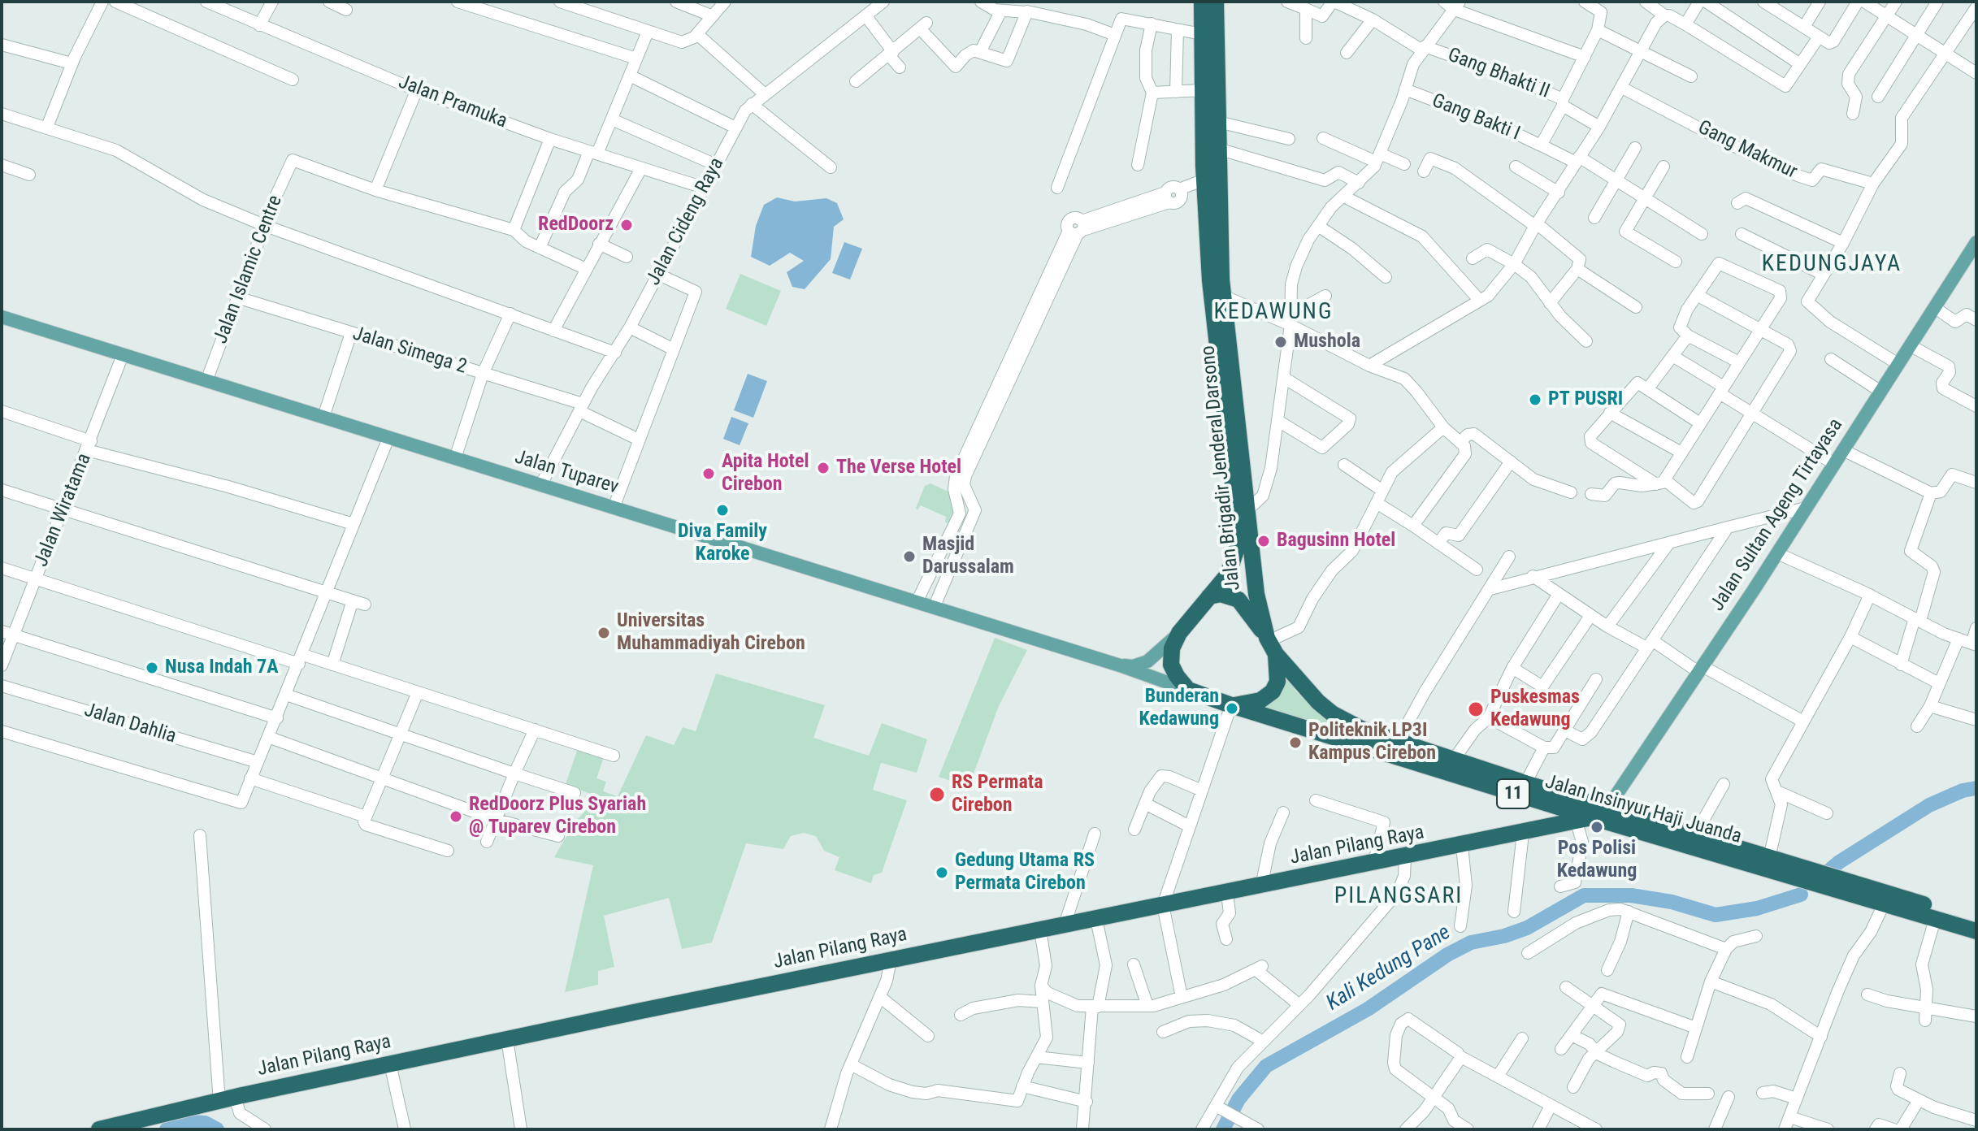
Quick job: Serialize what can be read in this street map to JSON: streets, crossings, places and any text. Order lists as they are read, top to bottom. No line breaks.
{"streets":{"highway":["Jalan Brigadir Jenderal Darsono","11","Jalan Insinyur Haji Juanda","Jalan Pilang Raya"],"main road":["Jalan Tuparev","Jalan Sultan Ageng Tirtayasa"],"street":["Gang Bhakti II","Jalan Pramuka","Gang Bakti I","Gang Makmur","Jalan Cideng Raya","Jalan Islamic Centre","Jalan Simega 2","Jalan Wiratama","Jalan Dahlia"]},"crossings":[["Gang Bhakti II","Gang Bakti I"],["Jalan Pramuka","Jalan Cideng Raya"],["Jalan Cideng Raya","Jalan Simega 2"],["Jalan Cideng Raya","Jalan Tuparev"],["Jalan Islamic Centre","Jalan Simega 2"],["Jalan Islamic Centre","Jalan Tuparev"],["Jalan Brigadir Jenderal Darsono","Jalan Tuparev"],["Jalan Brigadir Jenderal Darsono","11"],["Jalan Brigadir Jenderal Darsono","Jalan Insinyur Haji Juanda"],["Jalan Tuparev","Jalan Wiratama"],["Jalan Tuparev","11"],["Jalan Tuparev","Jalan Insinyur Haji Juanda"],["Jalan Sultan Ageng Tirtayasa","Jalan Insinyur Haji Juanda"],["11","Jalan Insinyur Haji Juanda"],["Jalan Insinyur Haji Juanda","Jalan Pilang Raya"]],"districts":["KEDUNGJAYA","KEDAWUNG","PILANGSARI"],"water":["Kali Kedung Pane"],"places":["RedDoorz","Mushola","PT PUSRI","The Verse Hotel","Apita Hotel Cirebon","Diva Family Karoke","Bagusinn Hotel","Masjid Darussalam","Universitas Muhammadiyah Cirebon","Nusa Indah 7A","Bunderan Kedawung","Puskesmas Kedawung","Politeknik LP3I Kampus Cirebon","RS Permata Cirebon","RedDoorz Plus Syariah @ Tuparev Cirebon","Pos Polisi Kedawung","Gedung Utama RS Permata Cirebon"]}
